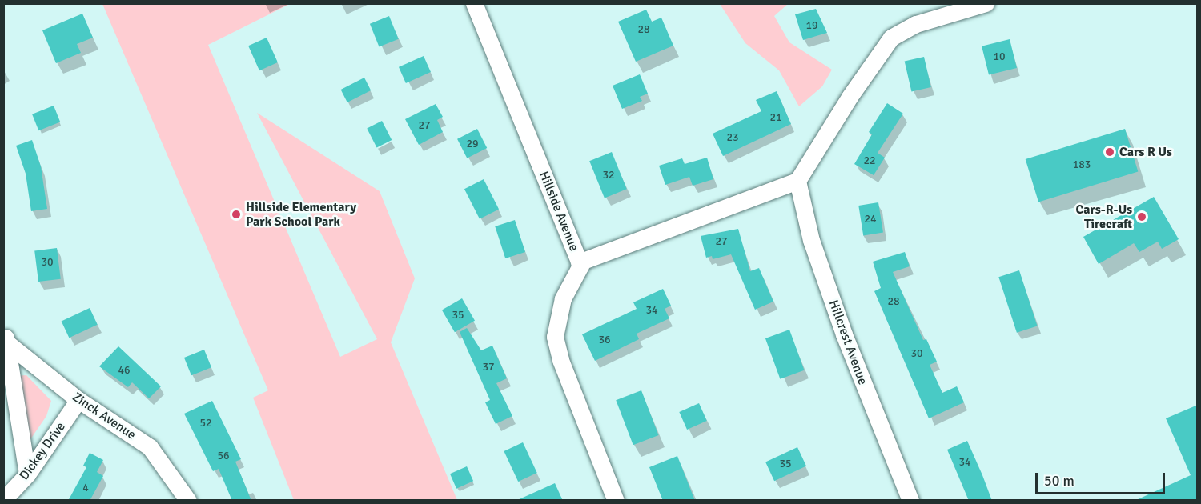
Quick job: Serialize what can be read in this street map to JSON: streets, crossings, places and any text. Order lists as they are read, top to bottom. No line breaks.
{"streets":{"street":["Hillside Avenue","Hillcrest Avenue","Zinck Avenue","Dickey Drive"]},"crossings":[["Zinck Avenue","Dickey Drive"]],"places":["Cars R Us","Hillside Elementary Park School Park","Cars-R-Us Tirecraft"],"house_numbers":["19","28","10","21","27","23","29","22","183","32","24","27","30","28","34","35","36","30","37","46","52","56","34","35","4"],"scale_bar":"50 m"}
